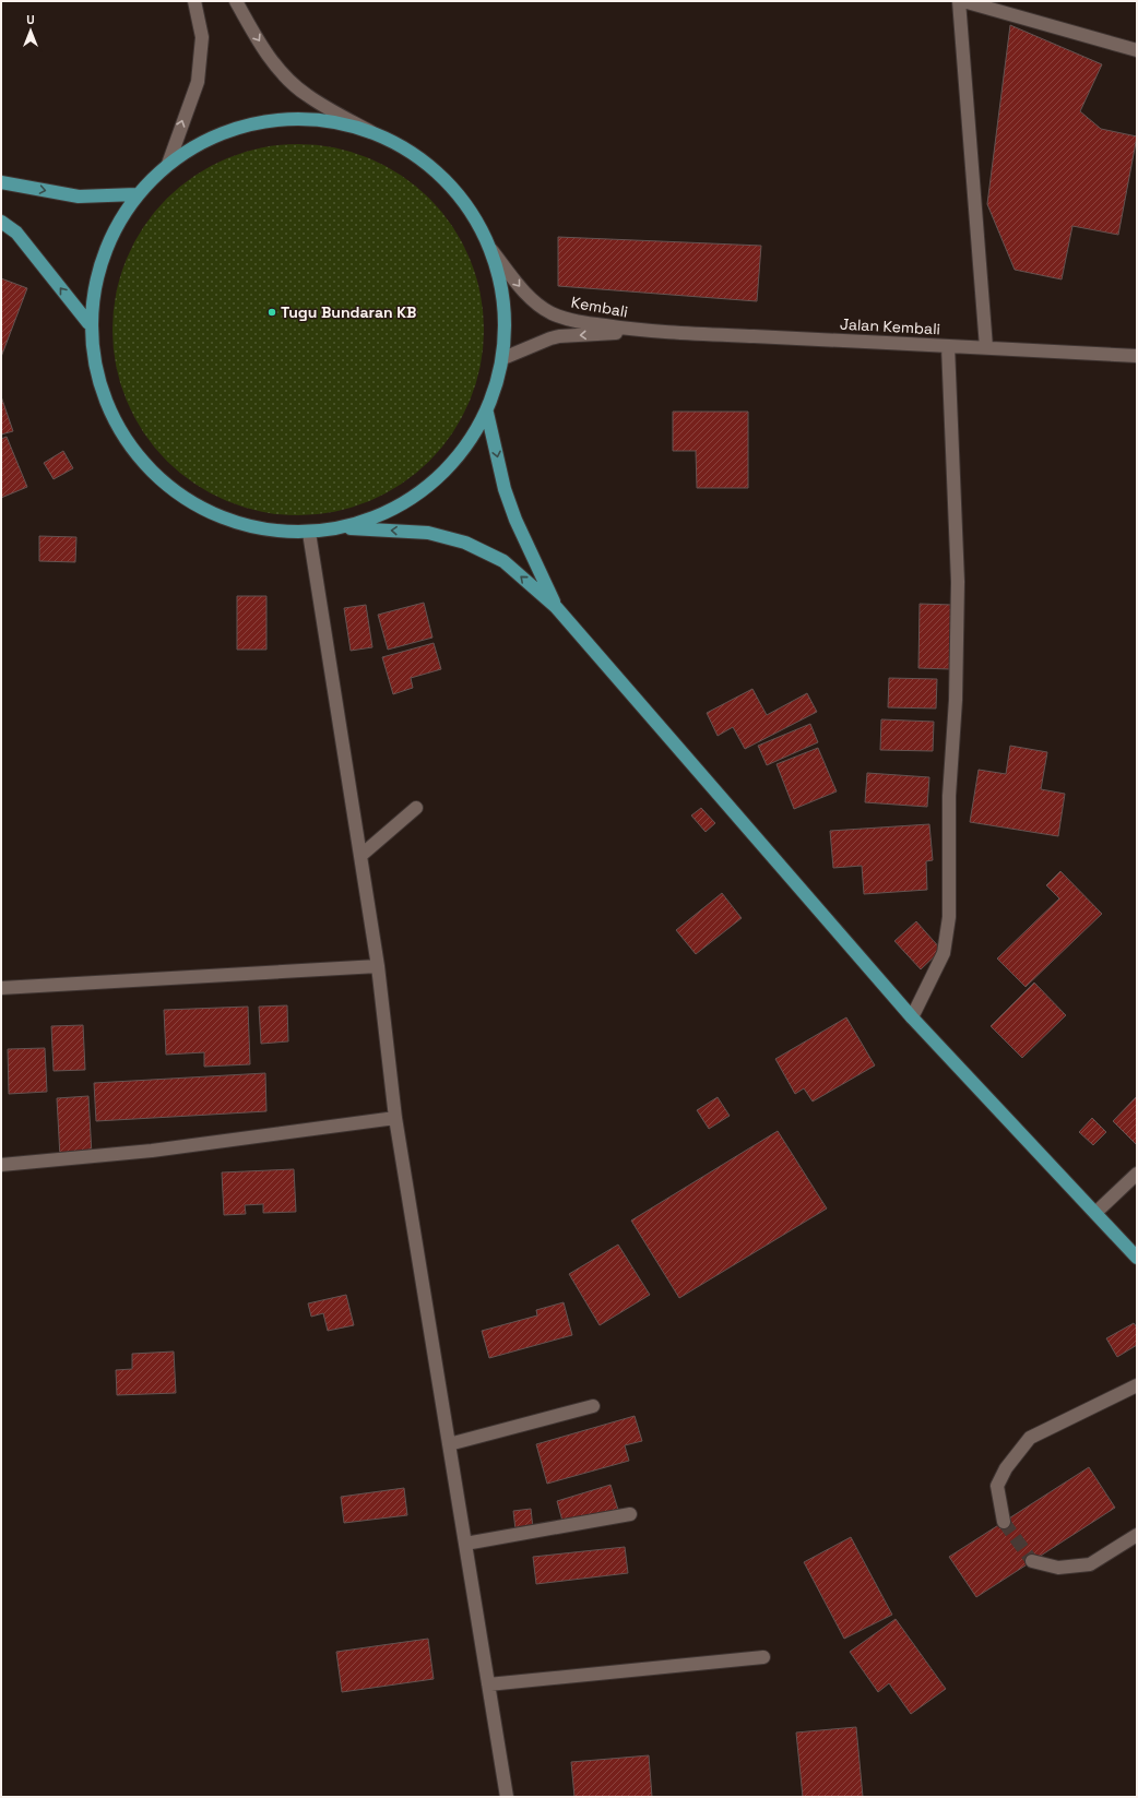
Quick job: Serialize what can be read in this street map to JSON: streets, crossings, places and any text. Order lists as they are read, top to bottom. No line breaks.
{"streets":{"street":["Kembali","Jalan Kembali"]},"crossings":[["Kembali","Jalan Kembali"]],"places":["Tugu Bundaran KB"],"north":"top"}
